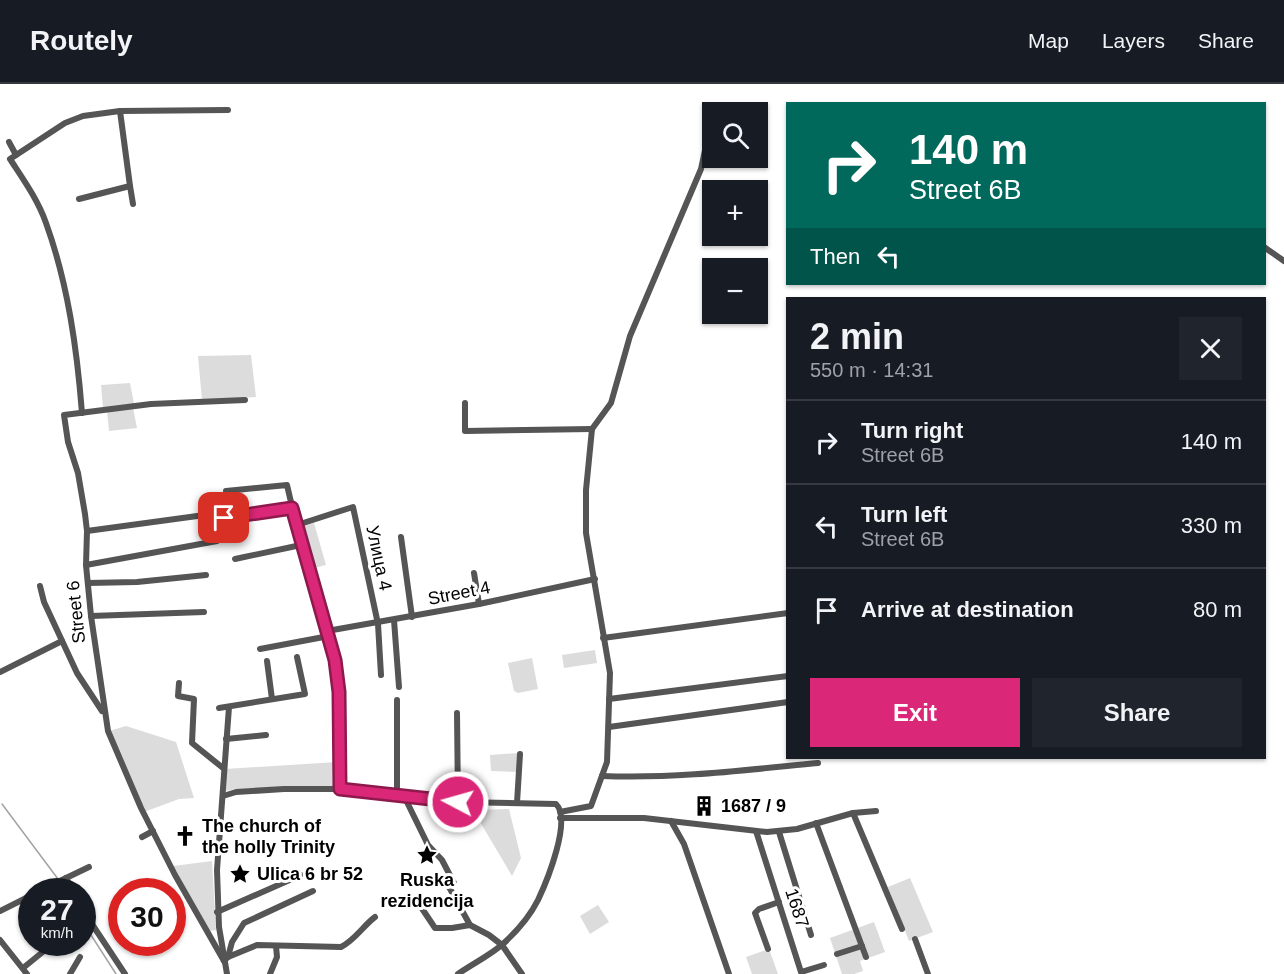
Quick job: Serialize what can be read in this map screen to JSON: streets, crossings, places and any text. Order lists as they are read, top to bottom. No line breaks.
{"streets":{"street":["Улица 4","Street 4","Street 6","1687"]},"crossings":[["Улица 4","Street 4"]],"places":{"building":["1687 / 9"],"church":["Тhe church of the holly Trinity"],"place":["Ruska rezidencija","Ulica 6 br 52"]},"page":{"header":"Routely","nav":["Map","Layers","Share"],"map_buttons":["+","−"],"turn":["140 m","Street 6B"],"then":"Then","heading":["2 min","550 m · 14:31"],"list":[{"name":"Turn right","note":"Street 6B","value":"140 m"},{"name":"Turn left","note":"Street 6B","value":"330 m"},{"name":"Arrive at destination","value":"80 m"}],"buttons":["Exit","Share"],"speed":"27 km/h","limit":"30"}}
